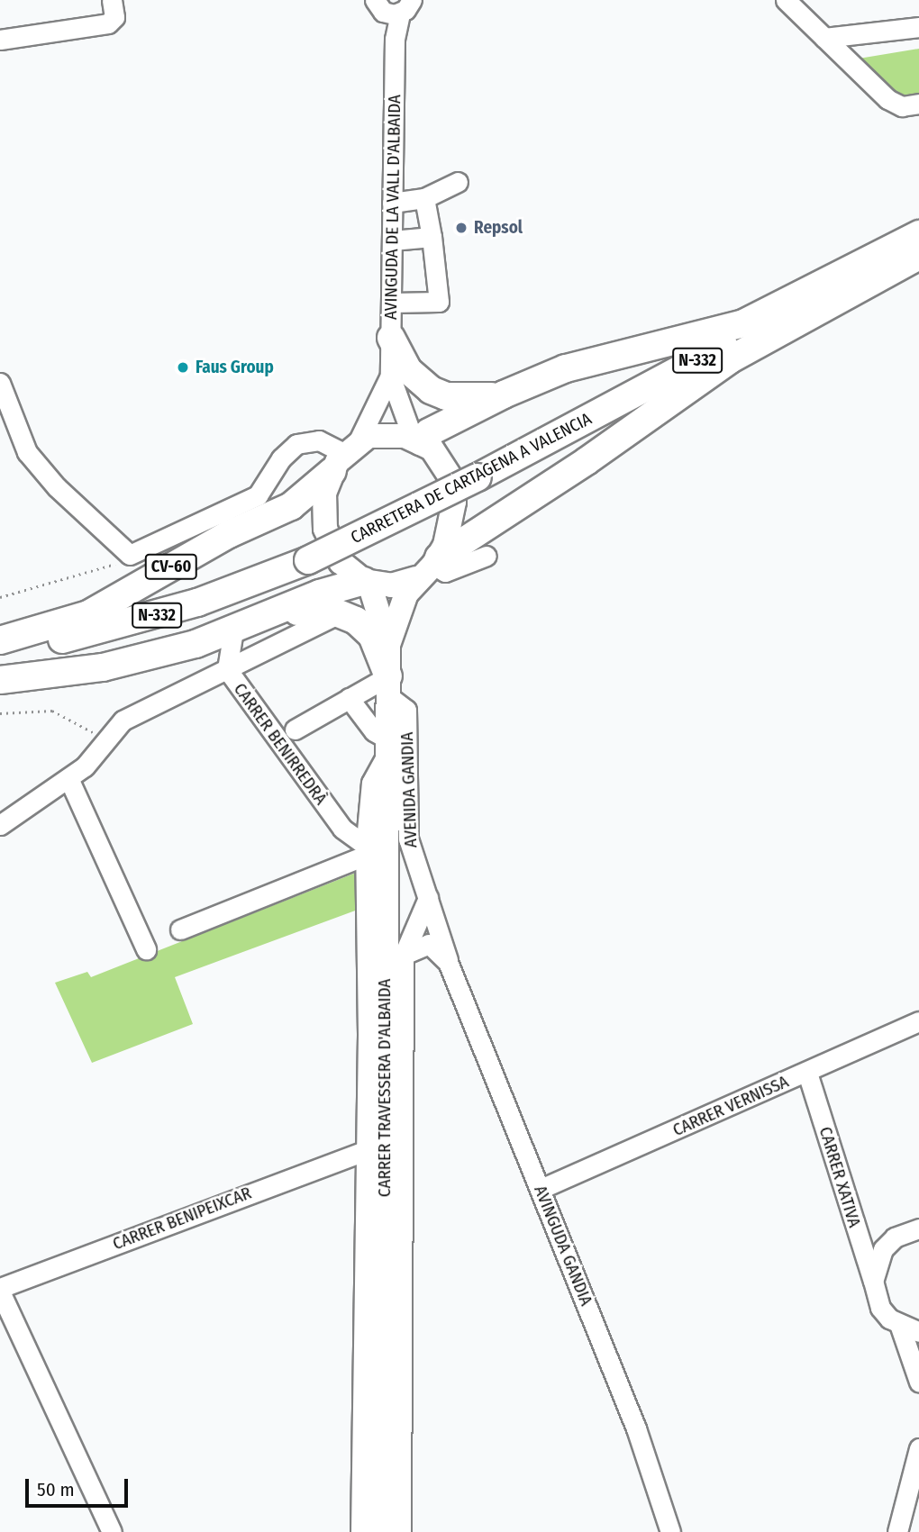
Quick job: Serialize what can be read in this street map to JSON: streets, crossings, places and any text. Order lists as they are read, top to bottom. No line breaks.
{"streets":{"highway":["N-332","CARRETERA DE CARTAGENA A VALENCIA","CV-60"],"main road":["CARRER TRAVESSERA D'ALBAIDA"],"street":["AVINGUDA DE LA VALL D'ALBAIDA","CARRER BENIRREDRÀ","AVENIDA GANDIA","CARRER VERNISSA","CARRER XATIVA","CARRER BENIPEIXCAR","AVINGUDA GANDIA"]},"crossings":[["AVINGUDA DE LA VALL D'ALBAIDA","CV-60"],["AVINGUDA DE LA VALL D'ALBAIDA","CARRER TRAVESSERA D'ALBAIDA"],["CV-60","CARRER TRAVESSERA D'ALBAIDA"],["AVENIDA GANDIA","CARRER TRAVESSERA D'ALBAIDA"],["AVENIDA GANDIA","AVINGUDA GANDIA"],["CARRER VERNISSA","CARRER XATIVA"],["CARRER VERNISSA","AVINGUDA GANDIA"]],"places":["Repsol","Faus Group"],"scale_bar":"50 m"}
